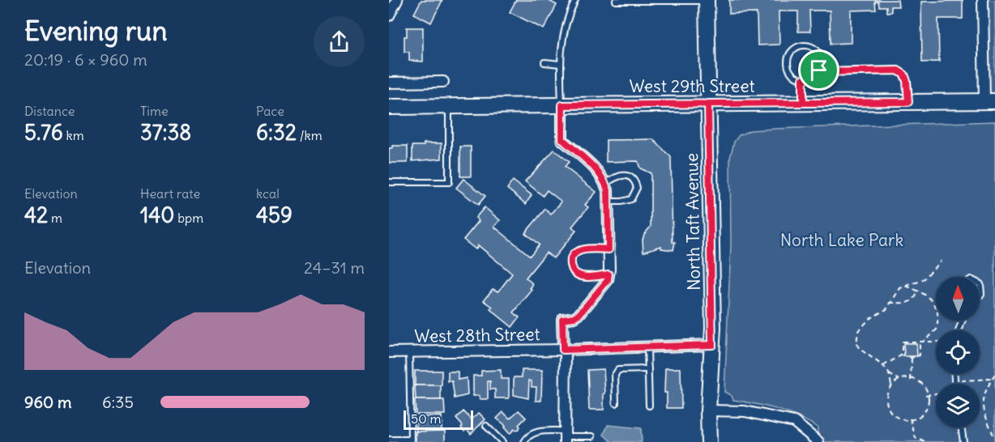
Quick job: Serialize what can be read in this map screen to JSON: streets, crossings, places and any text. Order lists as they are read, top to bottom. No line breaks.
{"streets":{"main road":["West 29th Street","North Taft Avenue"],"street":["West 28th Street"]},"crossings":[["West 29th Street","North Taft Avenue"],["North Taft Avenue","West 28th Street"]],"parks":["North Lake Park"],"scale_bar":"50 m","north":"top","page":{"heading":["Evening run","20:19 · 6 × 960 m"],"stats":[["Distance","5.76 km"],["Time","37:38"],["Pace","6:32 /km"],["Elevation","42 m"],["Heart rate","140 bpm"],["kcal","459"]],"chart":["Elevation","24–31 m"],"list":[{"name":"960 m","note":"6:35"}],"scale":"50 m"}}
